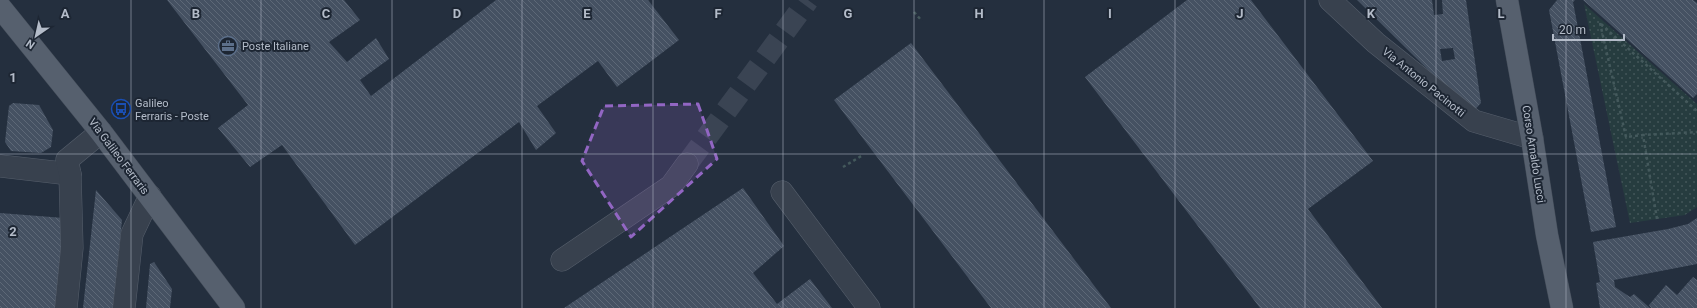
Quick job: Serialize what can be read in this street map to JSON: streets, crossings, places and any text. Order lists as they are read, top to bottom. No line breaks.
{"streets":{"main road":["Corso Arnaldo Lucci","Via Galileo Ferraris"],"street":["Via Antonio Pacinotti"]},"crossings":[["Via Antonio Pacinotti","Corso Arnaldo Lucci"]],"places":{"office":["Poste Italiane"],"bus stop":["Galileo Ferraris - Poste"]},"scale_bar":"20 m","north":"bottom left","grid":{"columns":["A","B","C","D","E","F","G","H","I","J","K","L"],"rows":["1","2"]}}
